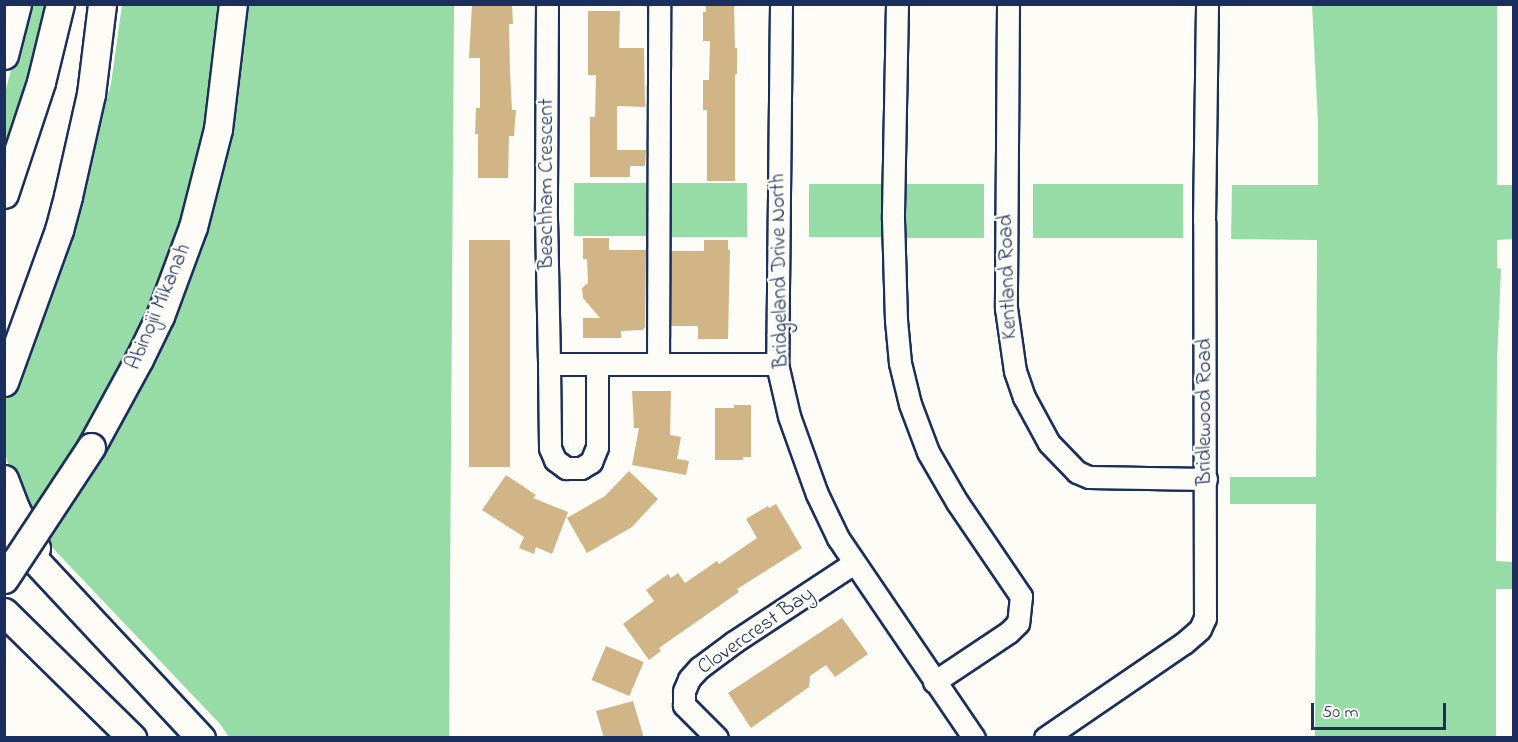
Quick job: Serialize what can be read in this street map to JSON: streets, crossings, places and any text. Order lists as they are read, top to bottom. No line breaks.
{"streets":{"main road":["Abinojii Mikanah"],"street":["Beachham Crescent","Bridgeland Drive North","Kentland Road","Bridlewood Road","Clovercrest Bay"]},"crossings":[["Bridgeland Drive North","Clovercrest Bay"],["Kentland Road","Bridlewood Road"]],"scale_bar":"50 m"}
